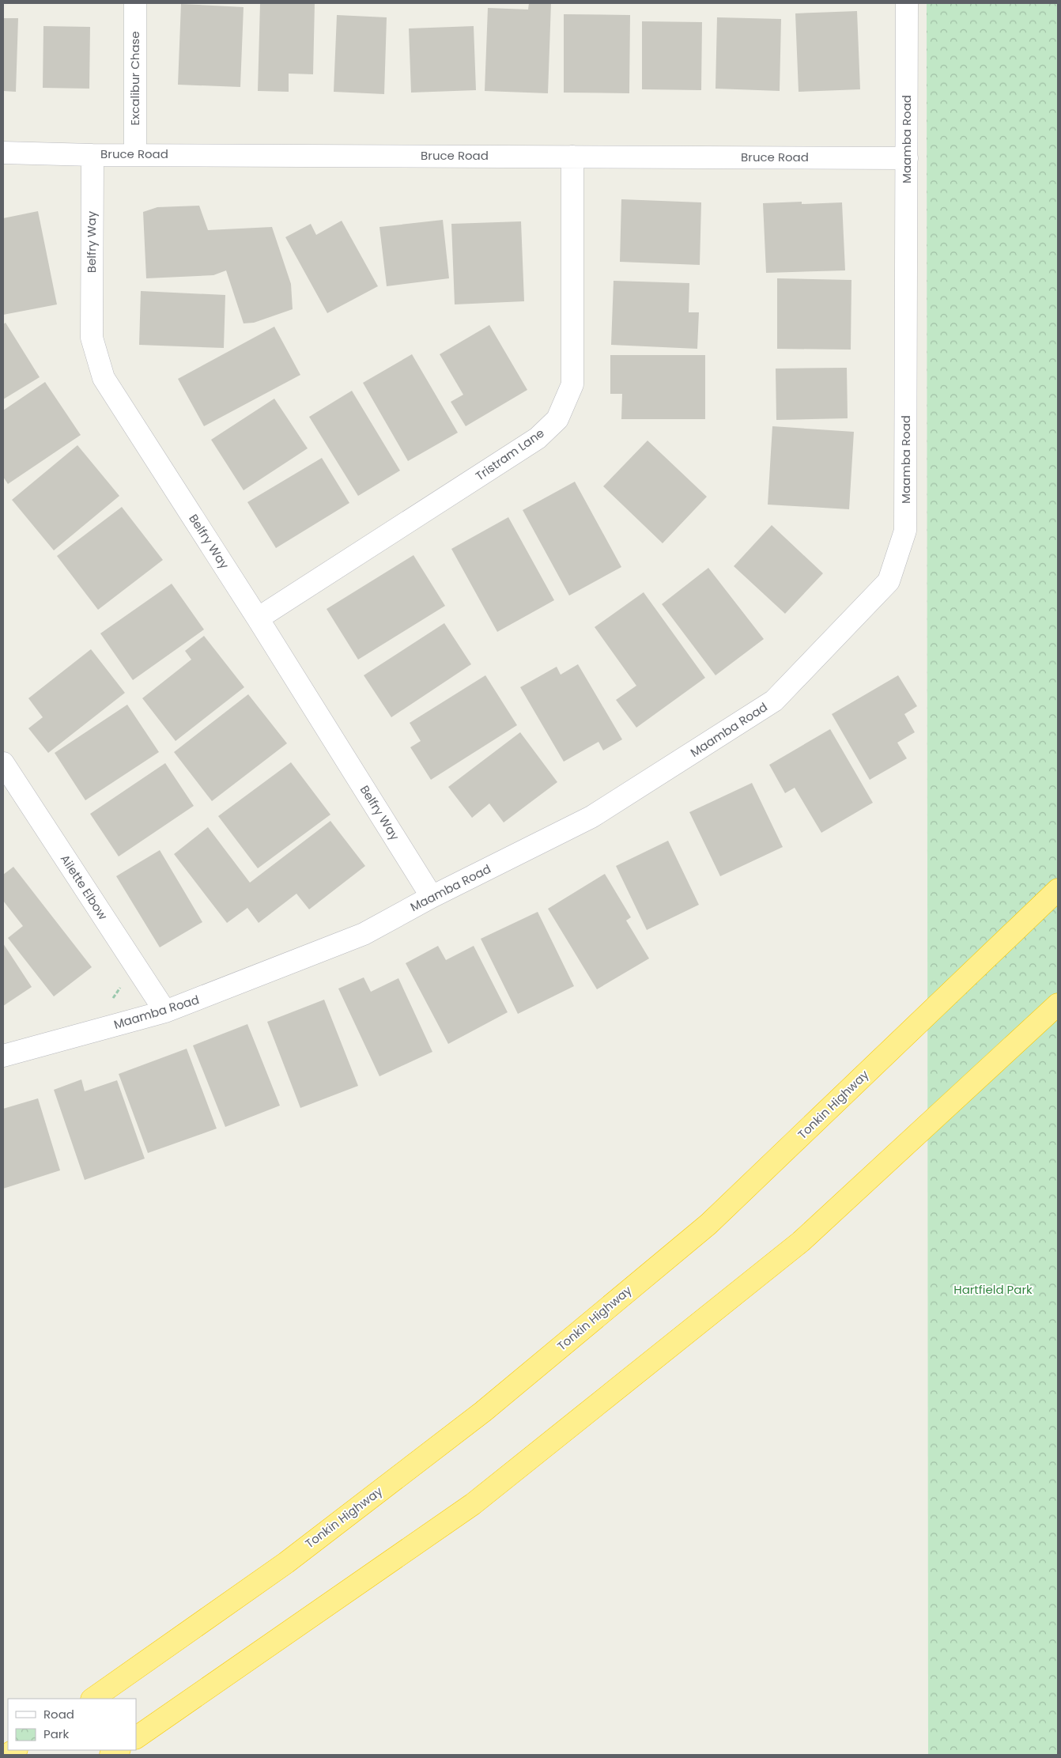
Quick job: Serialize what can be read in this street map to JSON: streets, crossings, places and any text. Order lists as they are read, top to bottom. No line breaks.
{"streets":{"highway":["Tonkin Highway"],"street":["Excalibur Chase","Maamba Road","Bruce Road","Belfry Way","Tristram Lane","Ailette Elbow"]},"crossings":[["Excalibur Chase","Bruce Road"],["Maamba Road","Bruce Road"],["Maamba Road","Belfry Way"],["Maamba Road","Ailette Elbow"],["Bruce Road","Belfry Way"],["Bruce Road","Tristram Lane"],["Belfry Way","Tristram Lane"]],"parks":["Hartfield Park"],"legend":["Road","Park"]}
